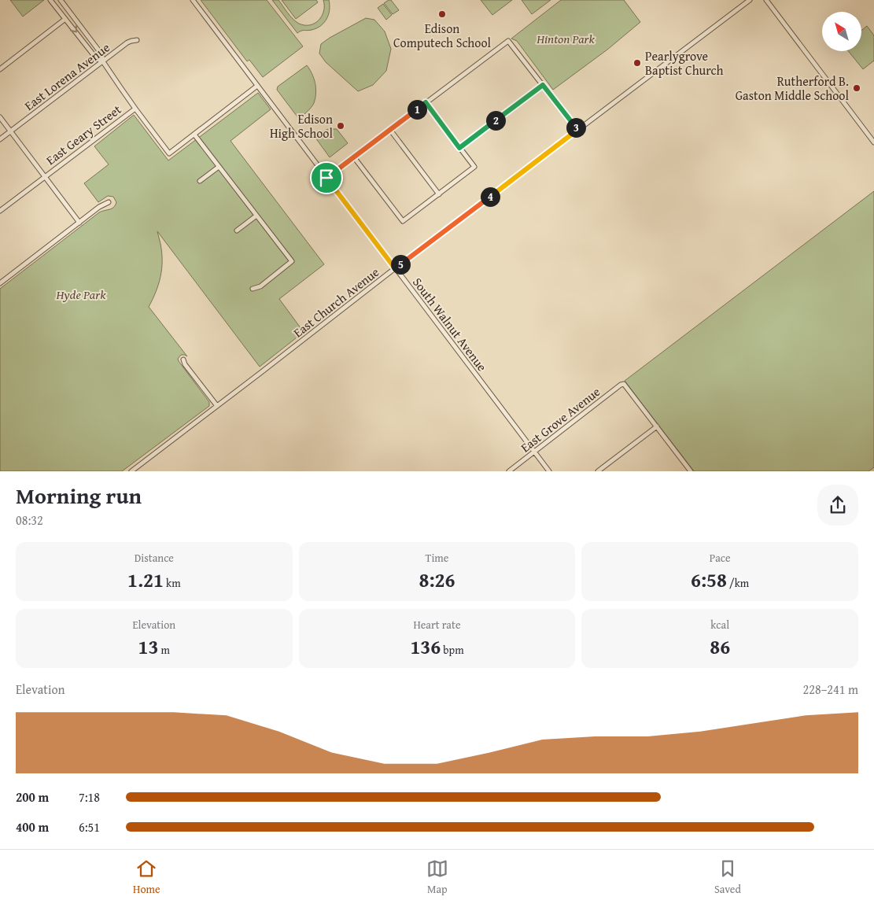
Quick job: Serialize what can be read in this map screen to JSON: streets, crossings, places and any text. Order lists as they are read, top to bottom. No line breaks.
{"streets":{"street":["East Lorena Avenue","East Geary Street","East Church Avenue","South Walnut Avenue","East Grove Avenue"]},"crossings":[["East Church Avenue","South Walnut Avenue"],["South Walnut Avenue","East Grove Avenue"]],"parks":["Hinton Park","Hyde Park"],"places":["Edison Computech School","Pearlygrove Baptist Church","Rutherford B. Gaston Middle School","Edison High School"],"north":"top left","page":{"pins":["1","2","3","4","5"],"heading":["Morning run","08:32"],"stats":[["Distance","1.21 km"],["Time","8:26"],["Pace","6:58 /km"],["Elevation","13 m"],["Heart rate","136 bpm"],["kcal","86"]],"chart":["Elevation","228–241 m"],"list":[{"name":"200 m","note":"7:18"},{"name":"400 m","note":"6:51"}],"tabs":["Home","Map","Saved"]}}
